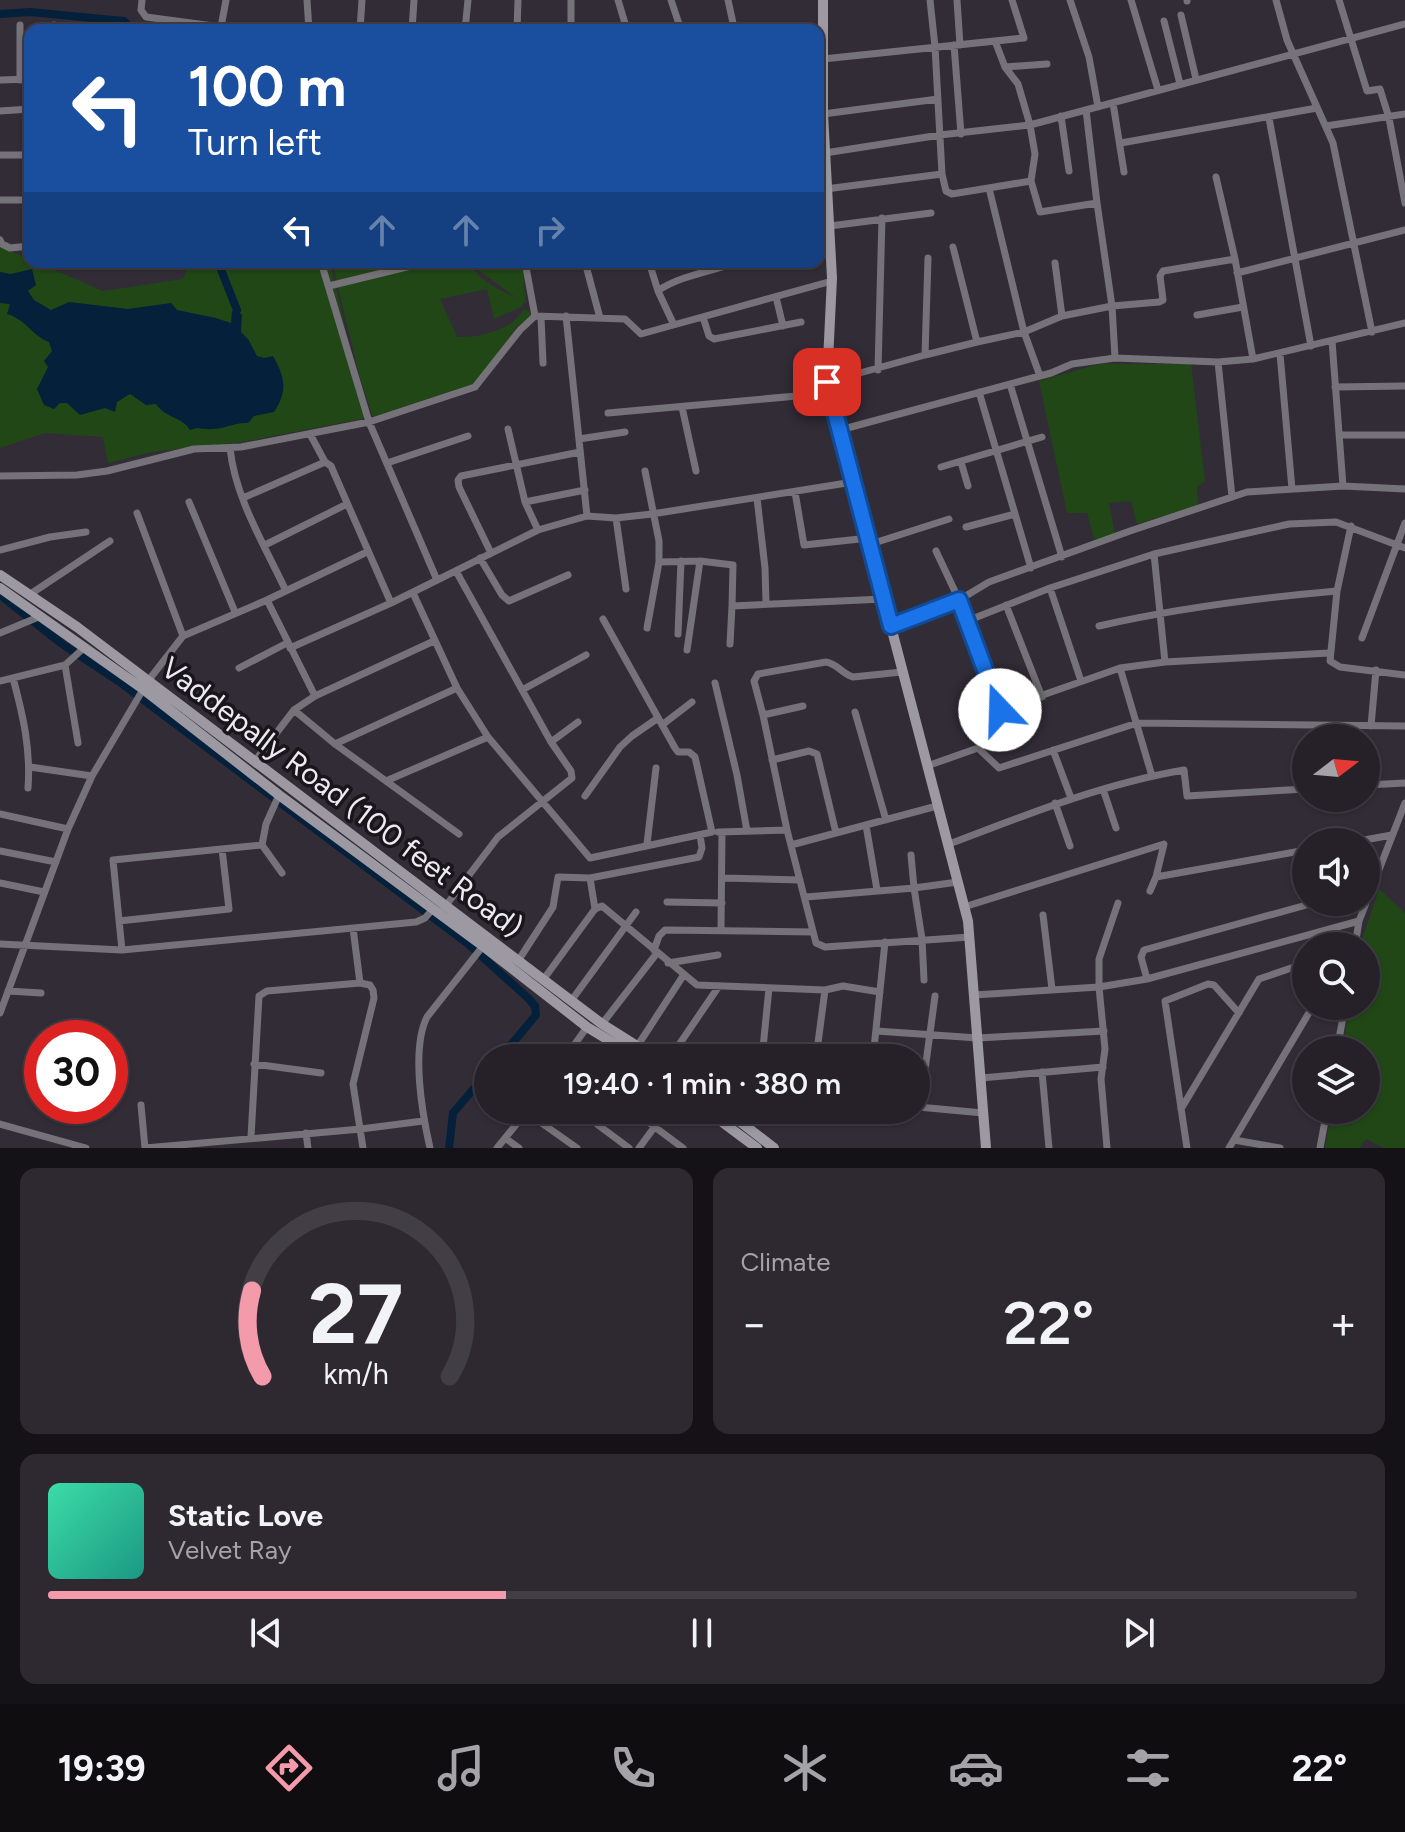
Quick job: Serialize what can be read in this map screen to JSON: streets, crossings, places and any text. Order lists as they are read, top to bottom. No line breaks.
{"streets":{"main road":["Vaddepally Road (100 feet Road)"]},"north":"right","page":{"turn":["100 m","Turn left"],"limit":"30","trip":"19:40 · 1 min · 380 m","tile":"Climate","heat":["−","22°","+"],"song":["Static Love","Velvet Ray"],"tabs":["19:39","22°"],"gauge":["27","km/h"]}}
